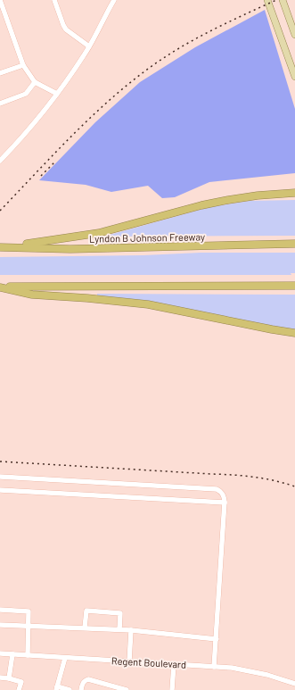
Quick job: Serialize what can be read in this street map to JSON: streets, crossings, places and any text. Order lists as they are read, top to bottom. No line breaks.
{"streets":{"highway":["Lyndon B Johnson Freeway"],"street":["Regent Boulevard"]}}
